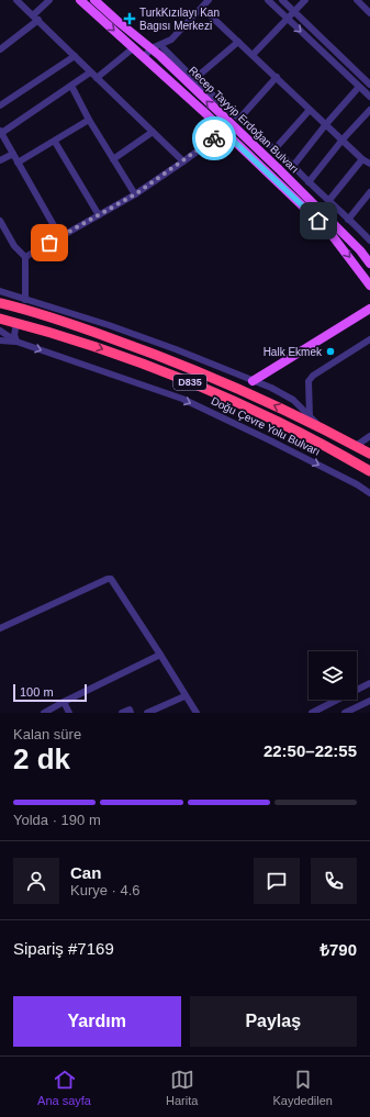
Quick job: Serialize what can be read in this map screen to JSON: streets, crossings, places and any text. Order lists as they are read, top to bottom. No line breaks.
{"streets":{"highway":["D835","Doğu Çevre Yolu Bulvarı"],"main road":["Recep Tayyip Erdoğan Bulvarı"]},"places":{"health":["TurkKızılayı Kan Bagısı Merkezi"],"other":["Halk Ekmek"]},"scale_bar":"100 m","page":{"scale":"100 m","heading":["2 dk","Kalan süre","22:50–22:55"],"panel":["Can","Kurye · 4.6","Sipariş #7169","₺790"],"bar":"Yolda · 190 m","buttons":["Yardım","Paylaş"],"tabs":["Ana sayfa","Harita","Kaydedilen"]}}
